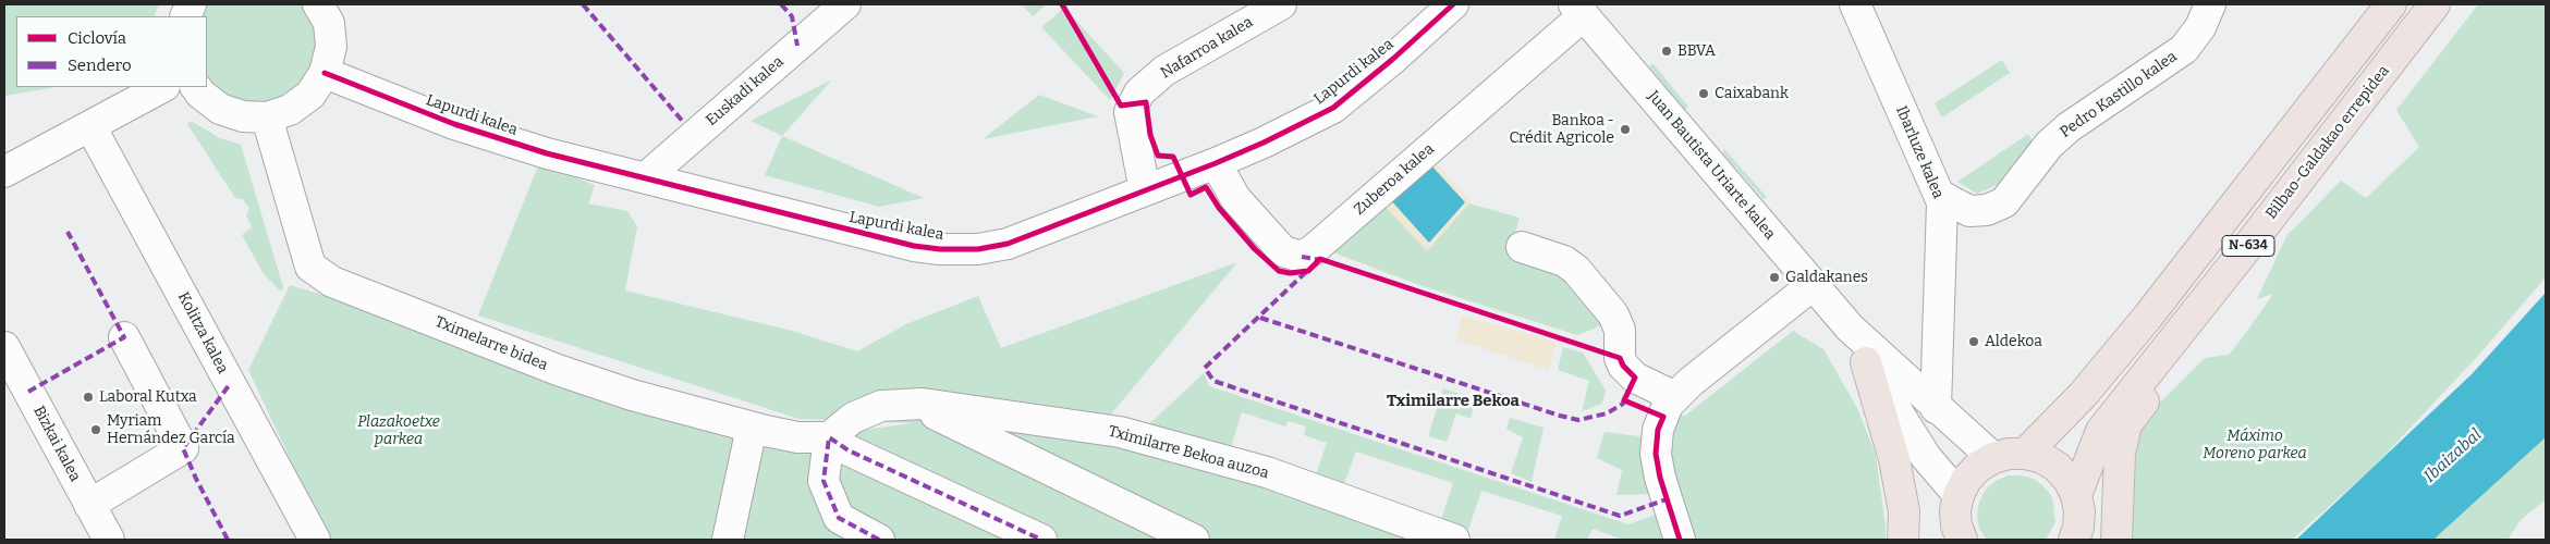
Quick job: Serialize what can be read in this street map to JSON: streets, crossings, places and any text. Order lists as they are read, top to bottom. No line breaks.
{"streets":{"highway":["Bilbao-Galdakao errepidea","N-634"],"street":["Nafarroa kalea","Lapurdi kalea","Euskadi kalea","Pedro Kastillo kalea","Ibarluze kalea","Juan Bautista Uriarte kalea","Zuberoa kalea","Kolitza kalea","Tximelarre bidea","Bizkai kalea","Tximilarre Bekoa auzoa"]},"crossings":[["Nafarroa kalea","Lapurdi kalea"],["Lapurdi kalea","Euskadi kalea"],["Lapurdi kalea","Zuberoa kalea"],["Pedro Kastillo kalea","Ibarluze kalea"],["Bilbao-Galdakao errepidea","N-634"],["Juan Bautista Uriarte kalea","Zuberoa kalea"],["Tximelarre bidea","Tximilarre Bekoa auzoa"]],"districts":["Tximilarre Bekoa"],"water":["Ibaizabal"],"parks":["Plazakoetxe parkea","Máximo Moreno parkea"],"places":["BBVA","Caixabank","Bankoa - Crédit Agricole","Galdakanes","Aldekoa","Laboral Kutxa","Myriam Hernández García"],"legend":["Ciclovía","Sendero"]}
